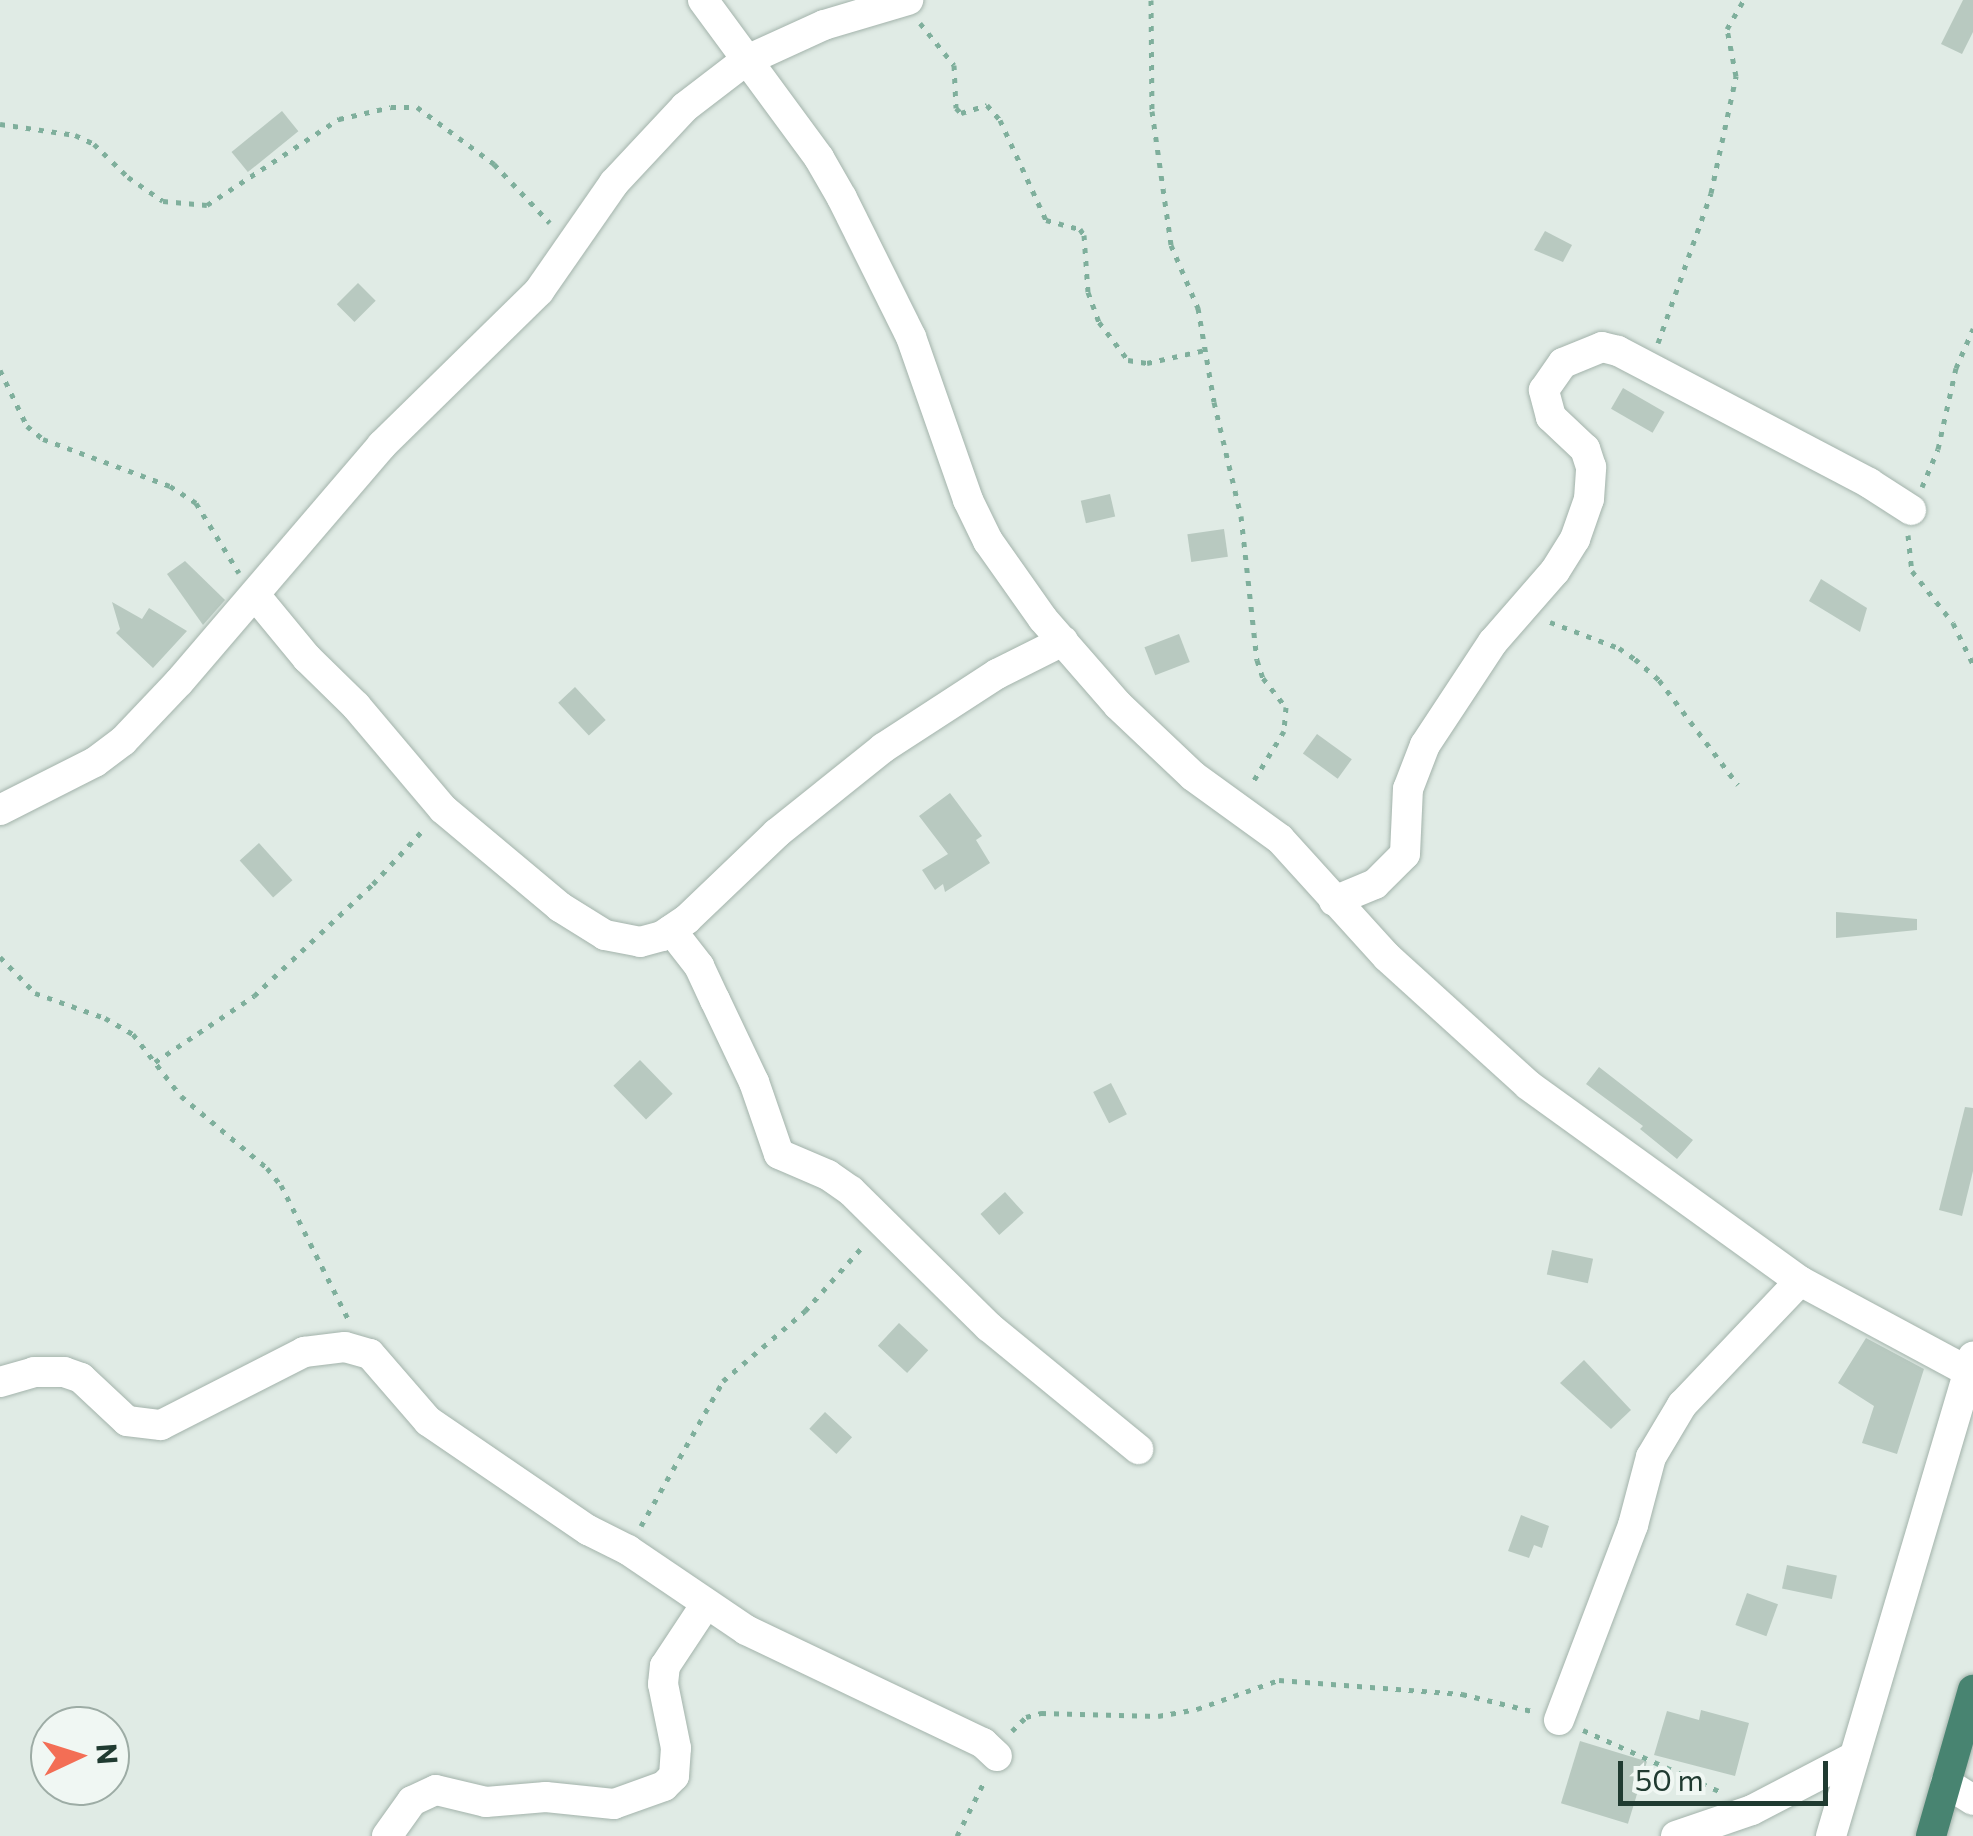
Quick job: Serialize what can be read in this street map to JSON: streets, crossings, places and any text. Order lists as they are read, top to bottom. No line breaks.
{"scale_bar":"50 m","north":"right"}
